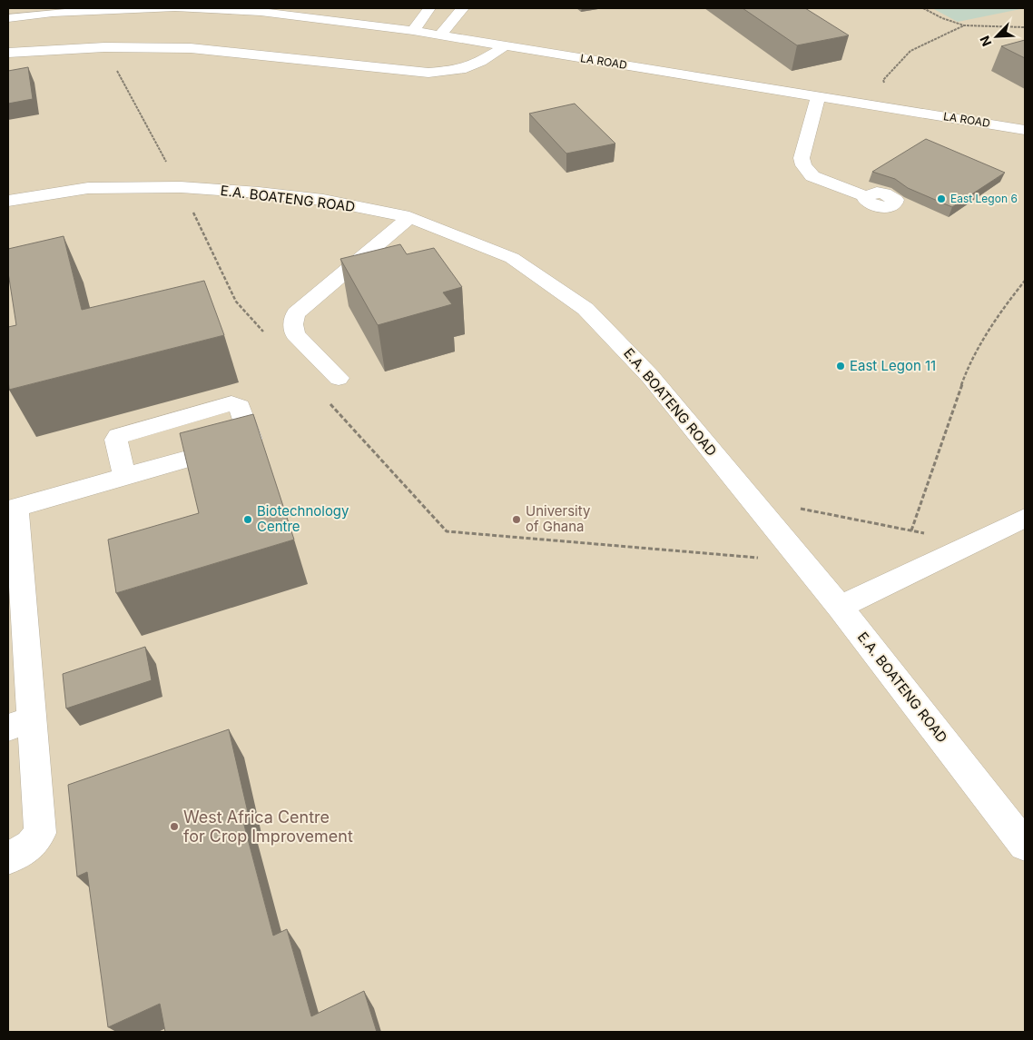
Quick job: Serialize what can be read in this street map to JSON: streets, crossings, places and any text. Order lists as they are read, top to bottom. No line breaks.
{"streets":{"street":["LA ROAD","E.A. BOATENG ROAD"]},"places":["East Legon 6","East Legon 11","Biotechnology Centre","University of Ghana","West Africa Centre for Crop Improvement"],"north":"bottom left"}
